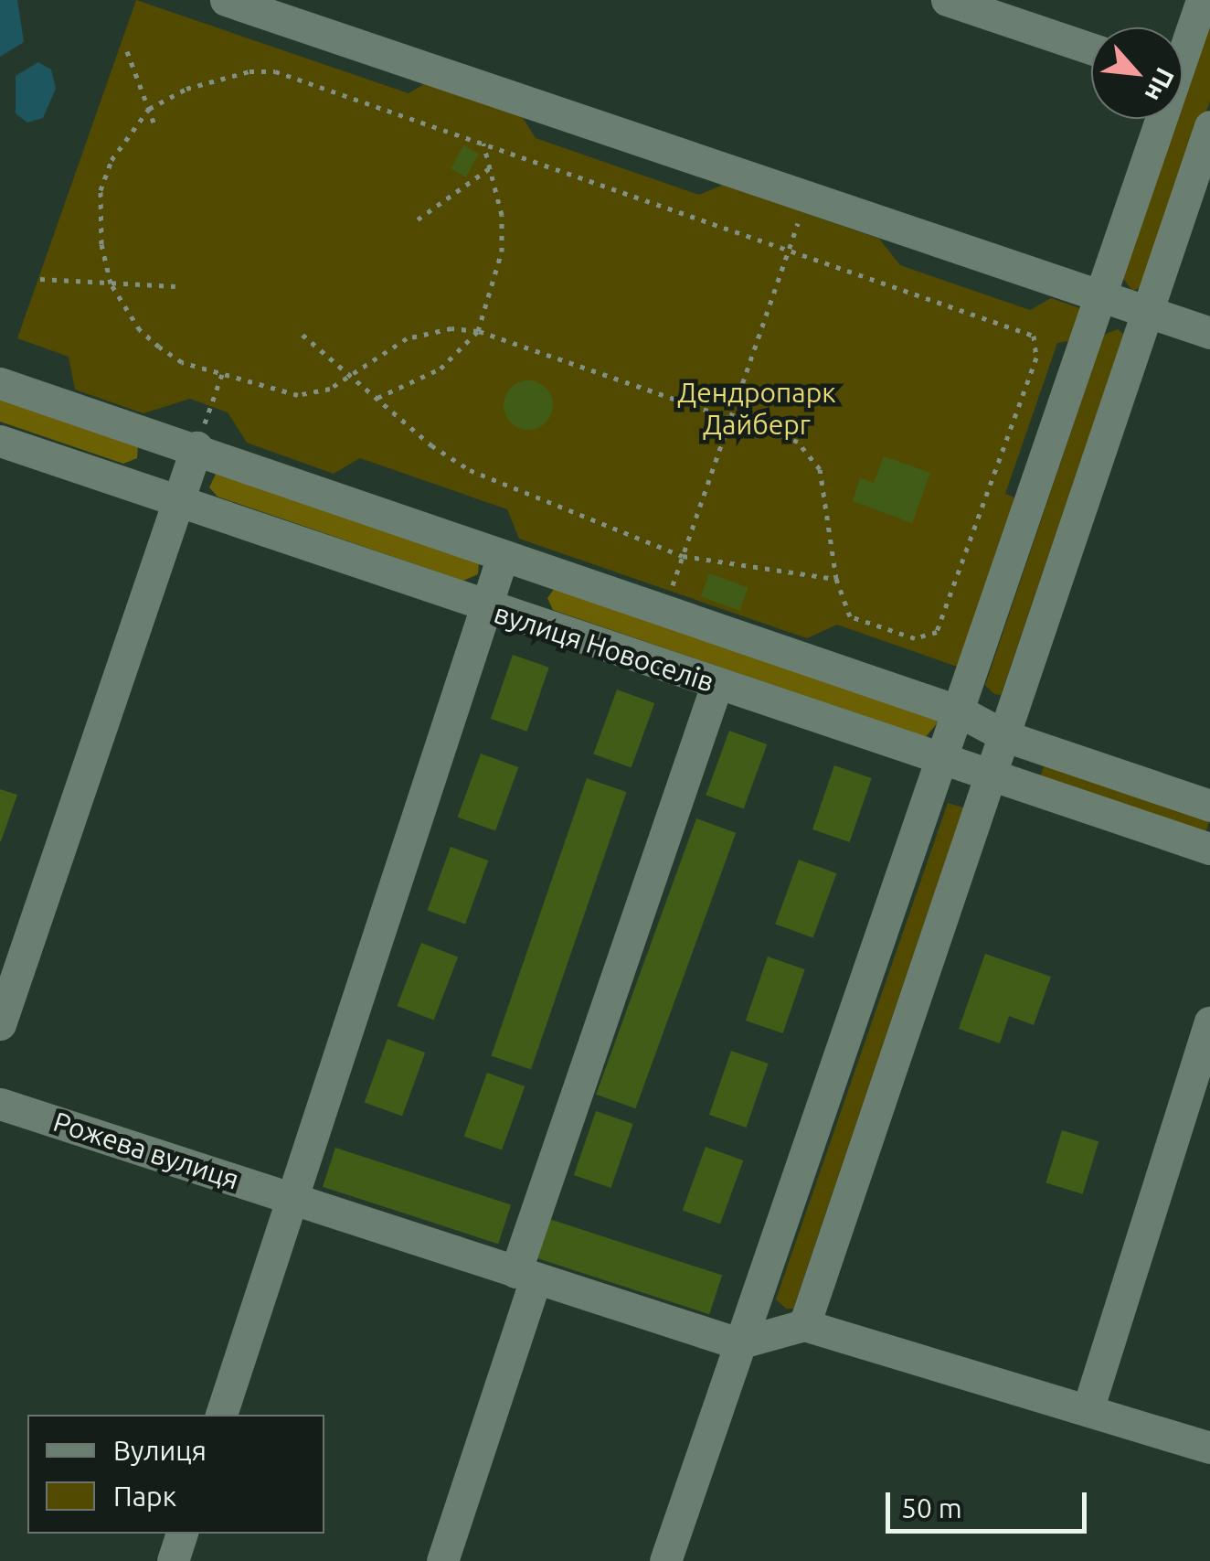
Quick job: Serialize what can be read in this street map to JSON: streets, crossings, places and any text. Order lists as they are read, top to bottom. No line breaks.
{"streets":{"street":["вулиця Новоселів","Рожева вулиця"]},"parks":["Дендропарк Дайберг"],"legend":["Вулиця","Парк"],"scale_bar":"50 m","north":"bottom right"}
